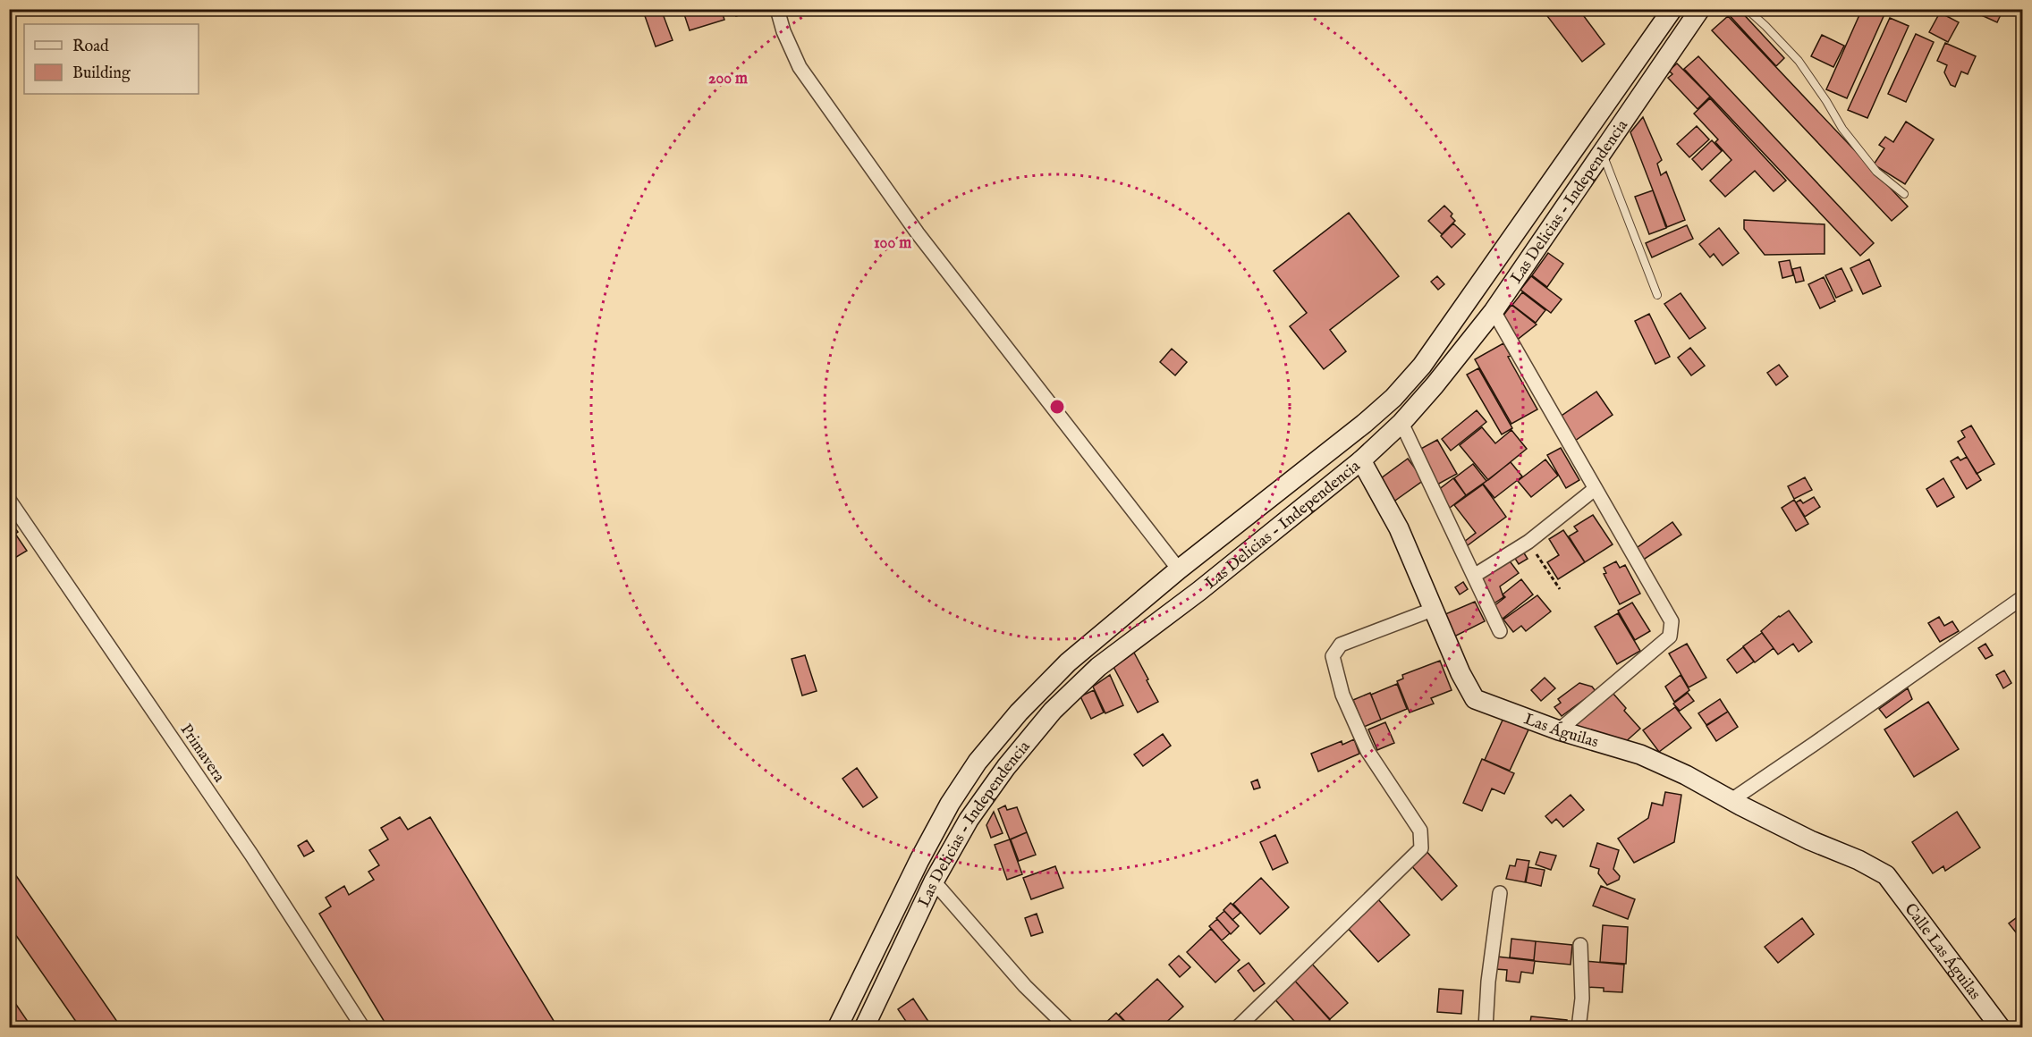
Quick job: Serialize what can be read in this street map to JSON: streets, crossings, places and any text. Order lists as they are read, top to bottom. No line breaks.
{"streets":{"main road":["Las Delicias - Independencia","Las Águilas","Calle Las Águilas"],"street":["Primavera"]},"crossings":[["Las Delicias - Independencia","Las Águilas"],["Las Águilas","Calle Las Águilas"]],"legend":["Road","Building"],"rings":["200 m","100 m"]}
